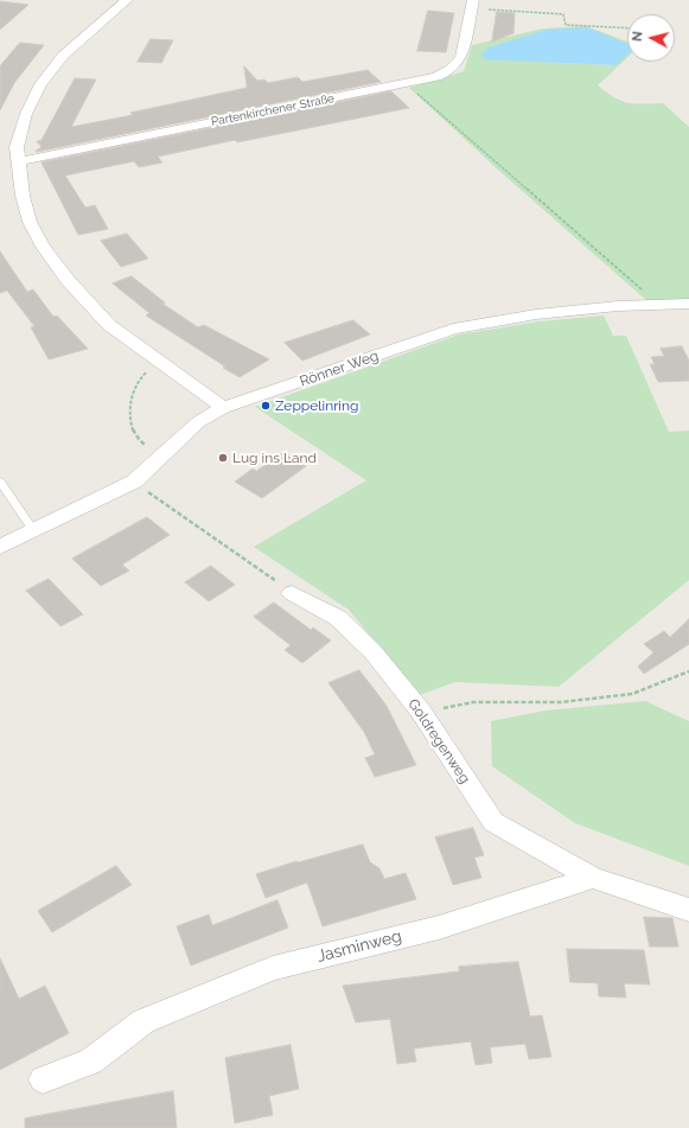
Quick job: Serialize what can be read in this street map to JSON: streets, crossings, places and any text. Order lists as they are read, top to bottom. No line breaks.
{"streets":{"street":["Partenkirchener Straße","Rönner Weg","Goldregenweg","Jasminweg"]},"crossings":[["Goldregenweg","Jasminweg"]],"places":["Zeppelinring","Lug ins Land"],"north":"left"}
